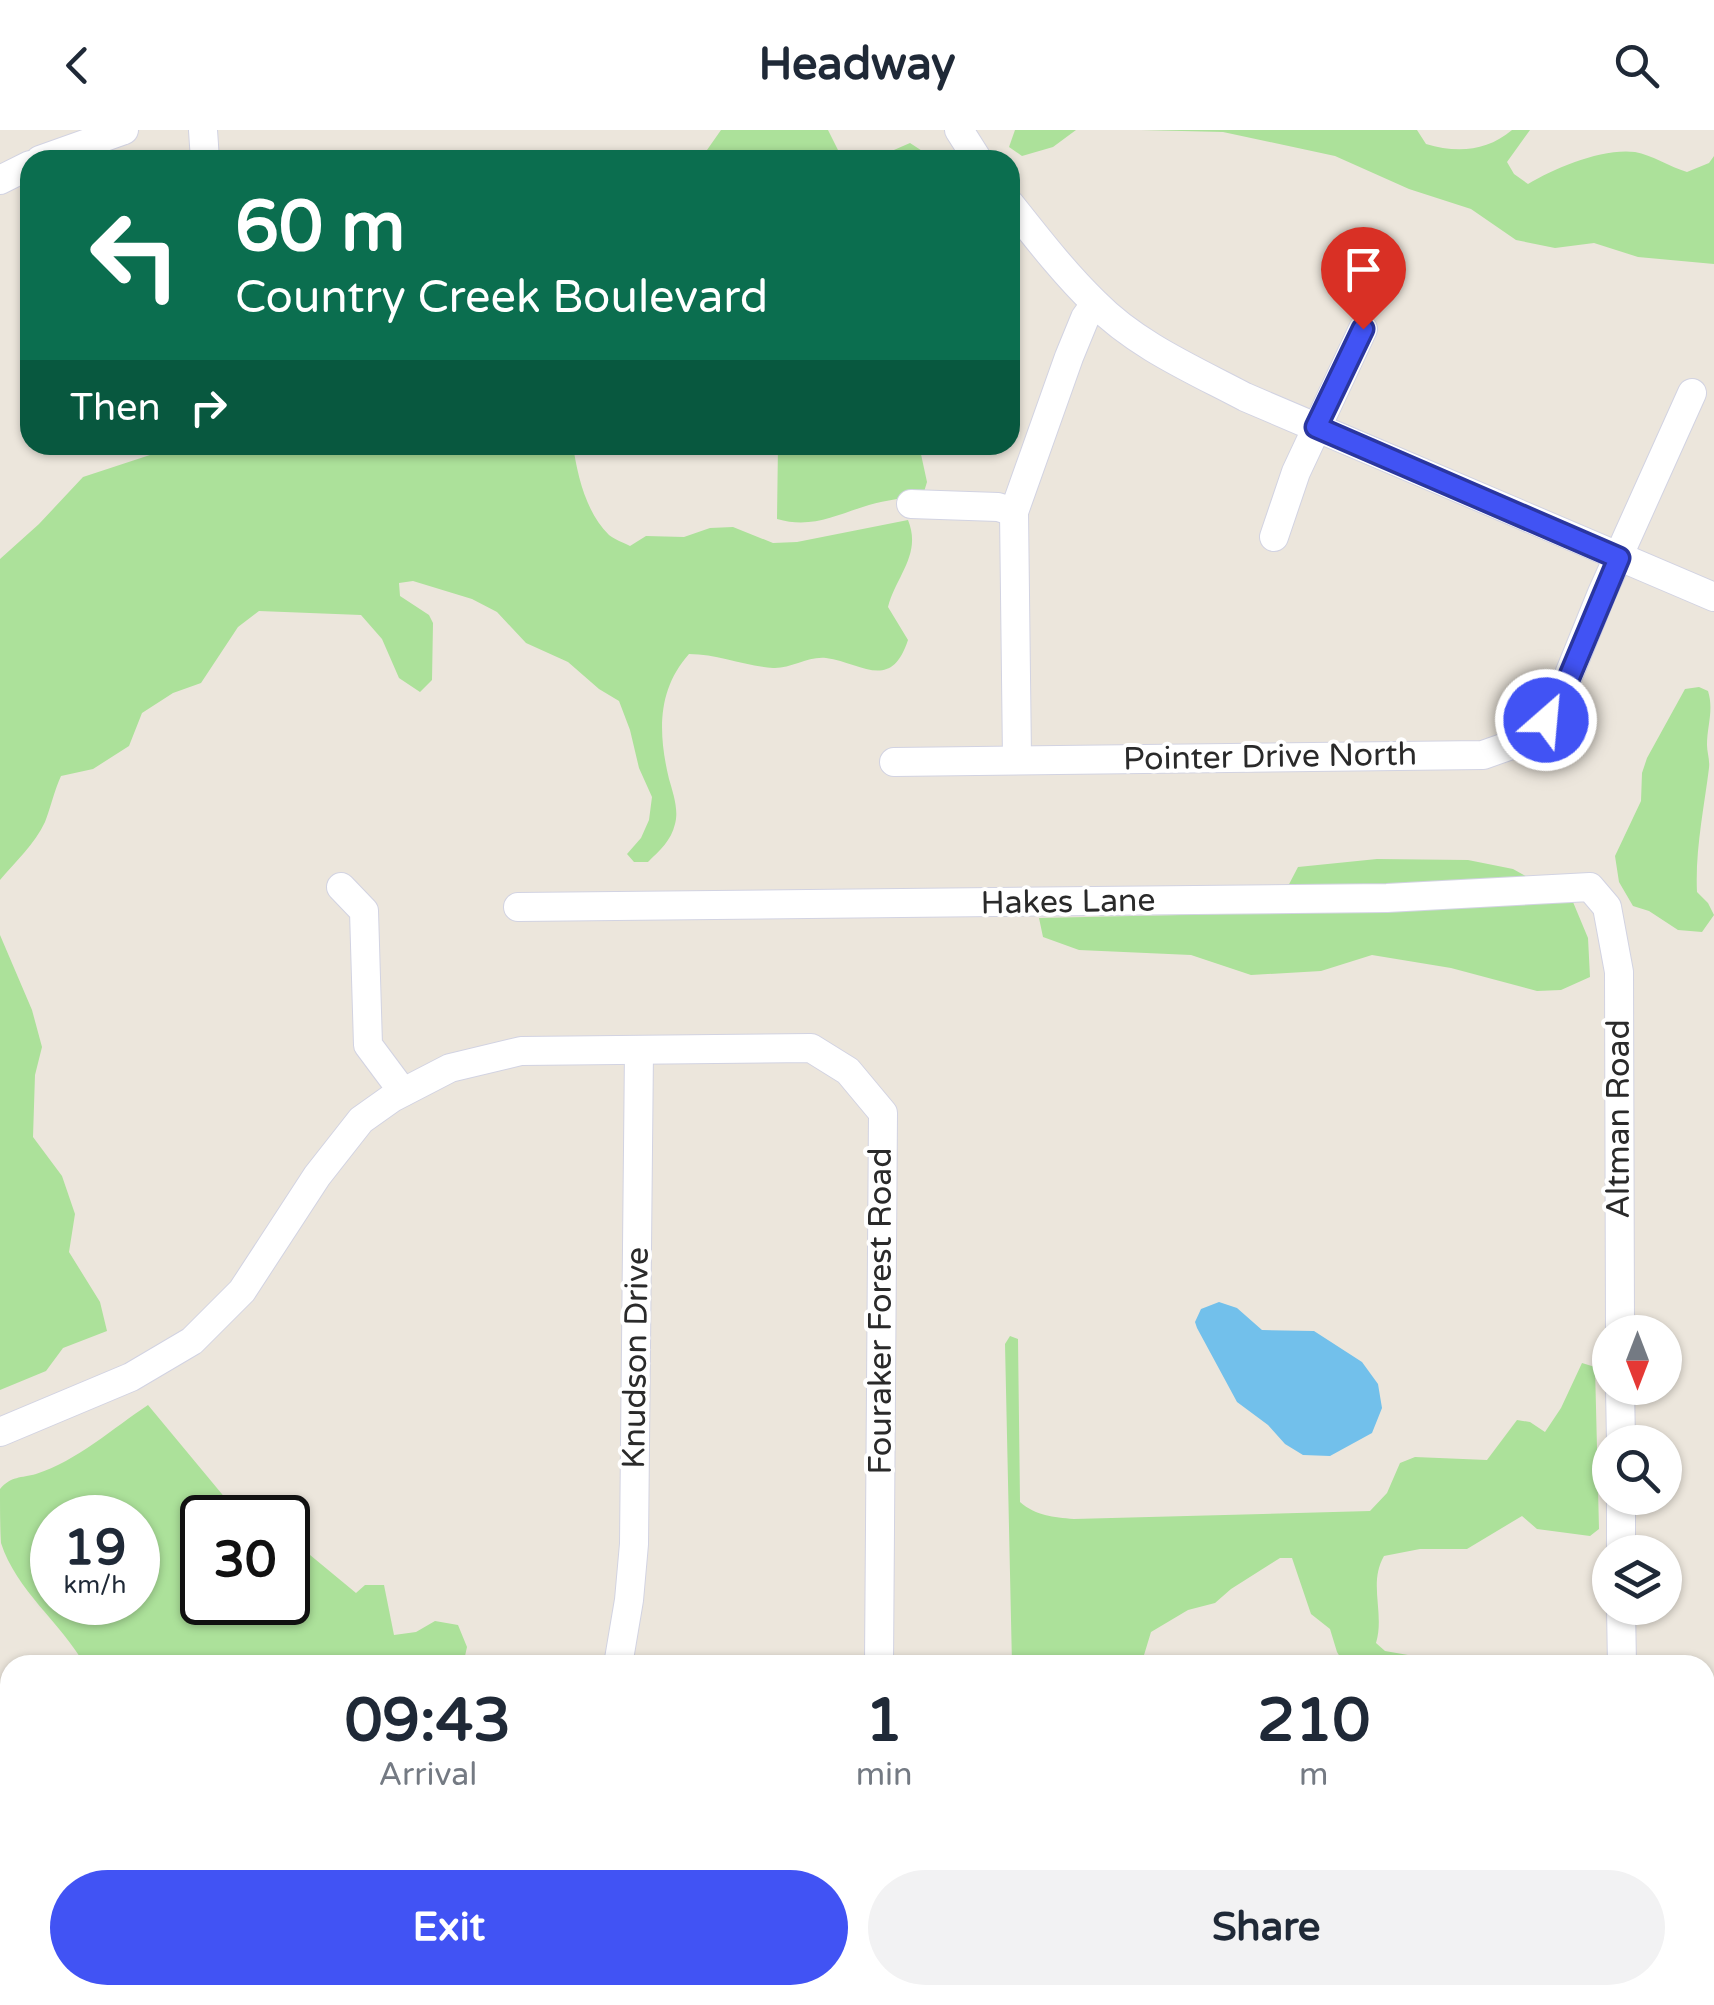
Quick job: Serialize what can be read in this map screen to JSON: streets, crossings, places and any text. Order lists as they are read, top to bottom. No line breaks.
{"streets":{"street":["Pointer Drive North","Hakes Lane","Altman Road","Fouraker Forest Road","Knudson Drive"]},"crossings":[["Hakes Lane","Altman Road"],["Fouraker Forest Road","Knudson Drive"]],"north":"bottom","page":{"header":"Headway","turn":["60 m","Country Creek Boulevard"],"then":"Then","speed":"19 km/h","limit":"30","eta":["09:43","Arrival","1","min","210","m"],"buttons":["Exit","Share"]}}
